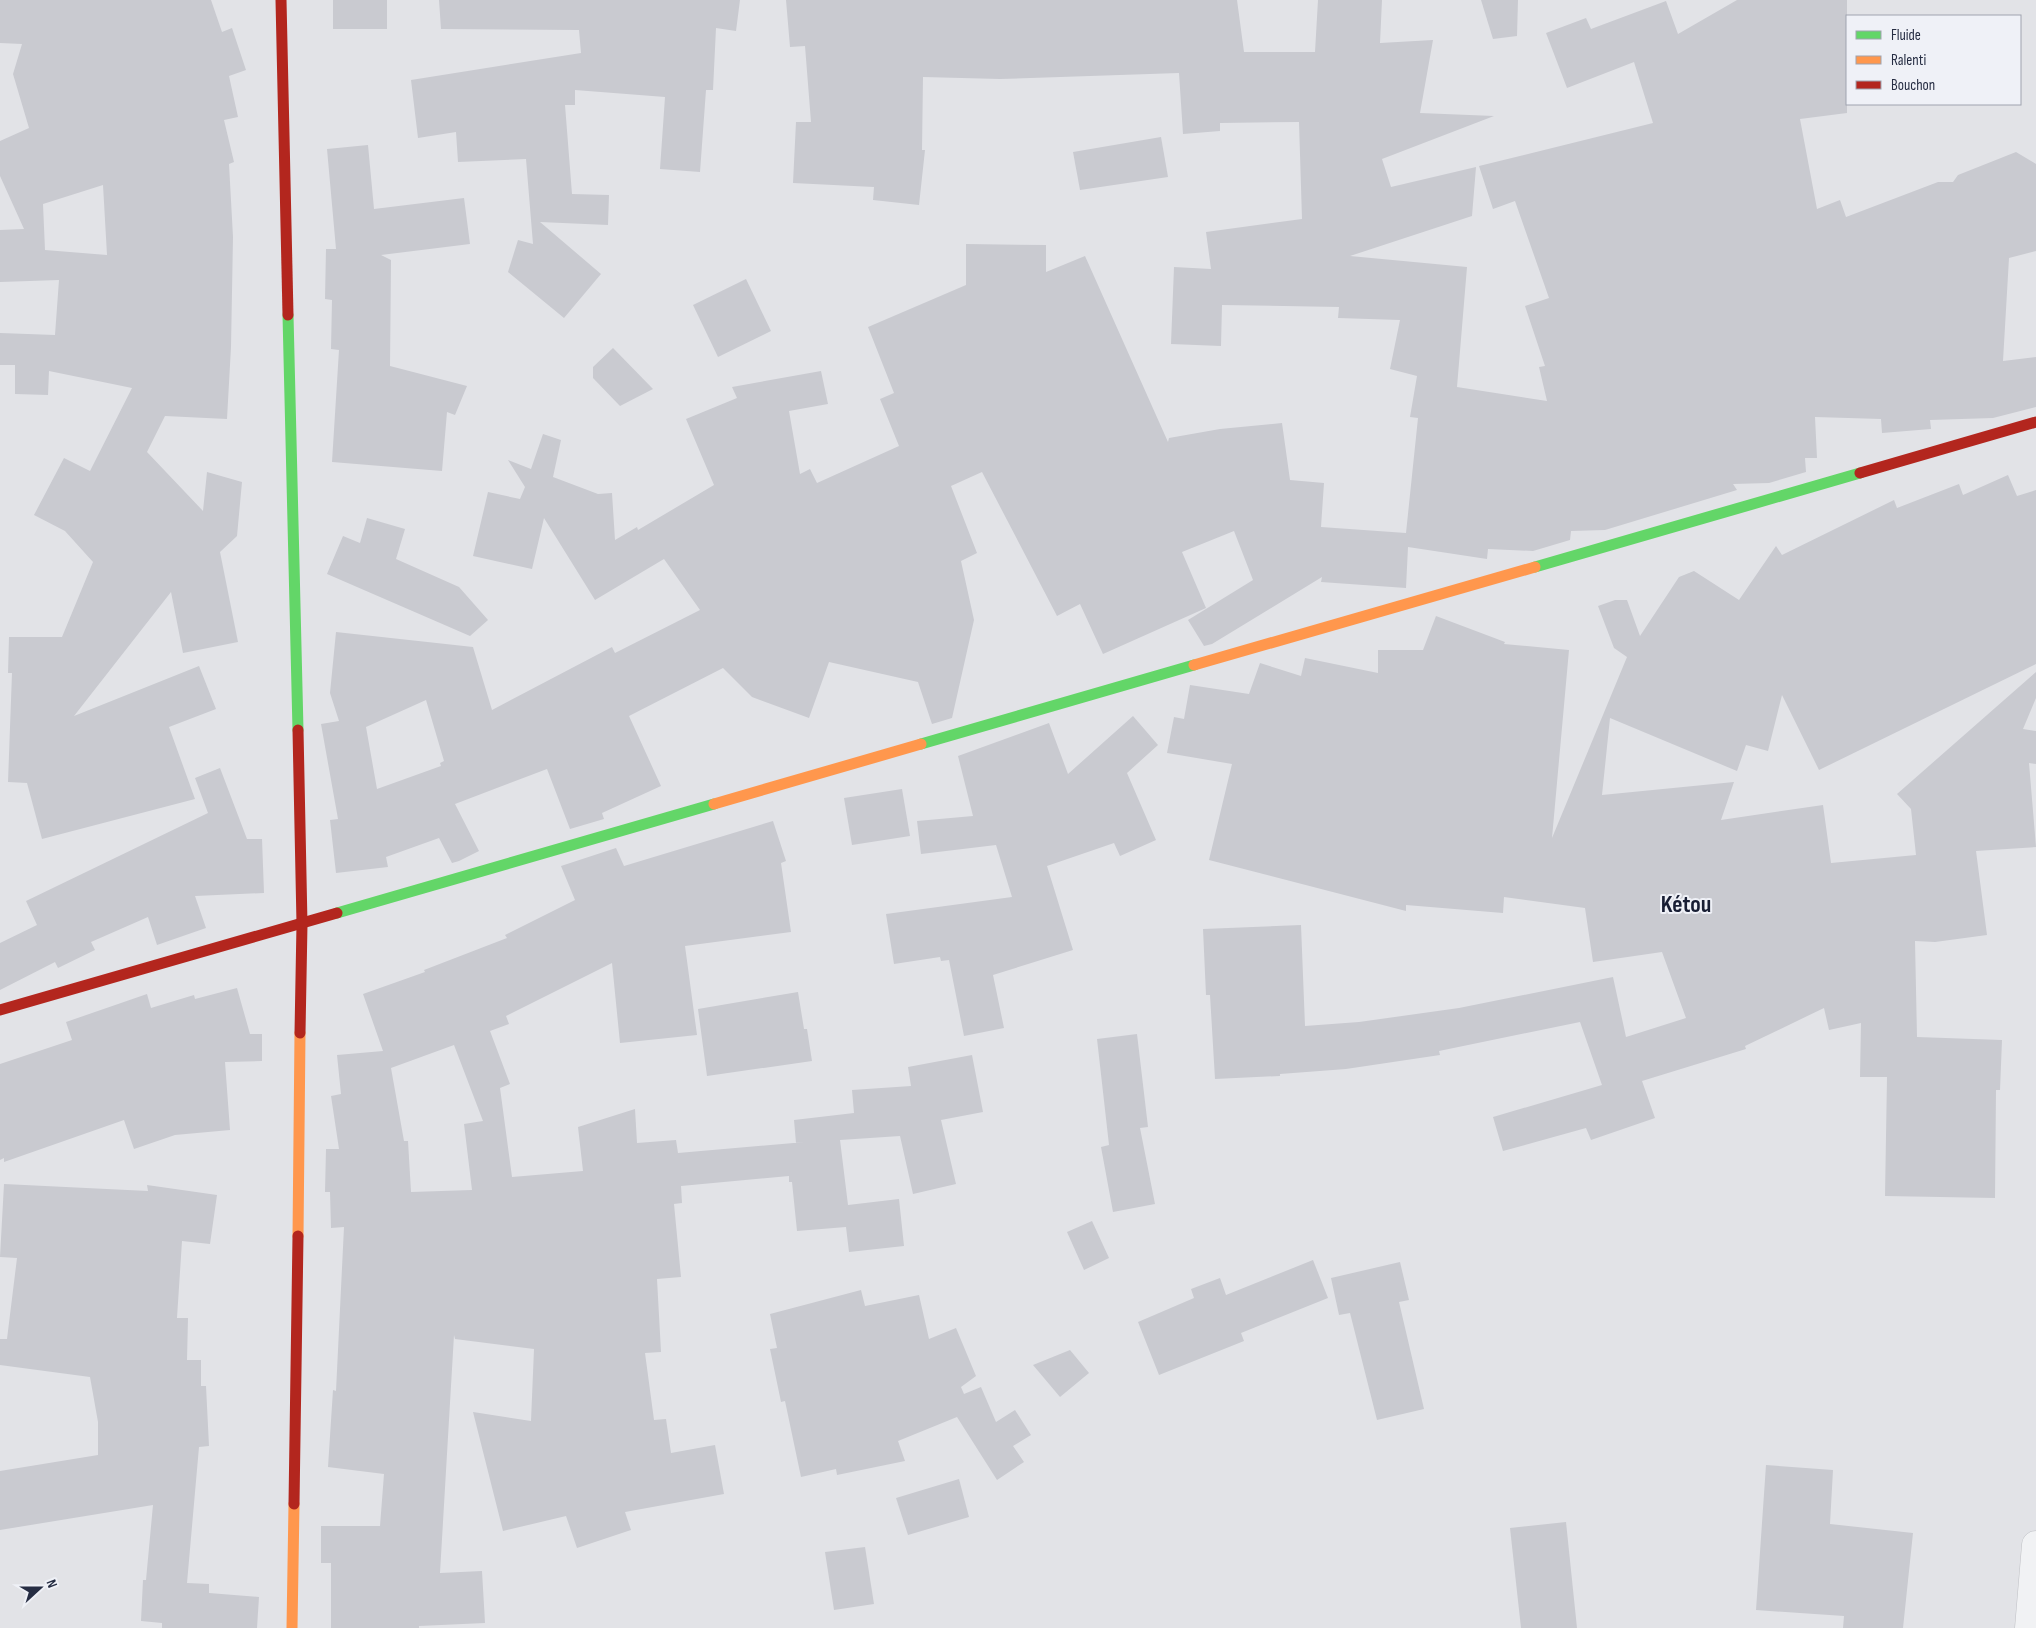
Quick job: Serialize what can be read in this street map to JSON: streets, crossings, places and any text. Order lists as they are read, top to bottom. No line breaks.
{"districts":["Kétou"],"legend":["Fluide","Ralenti","Bouchon"],"north":"right"}
